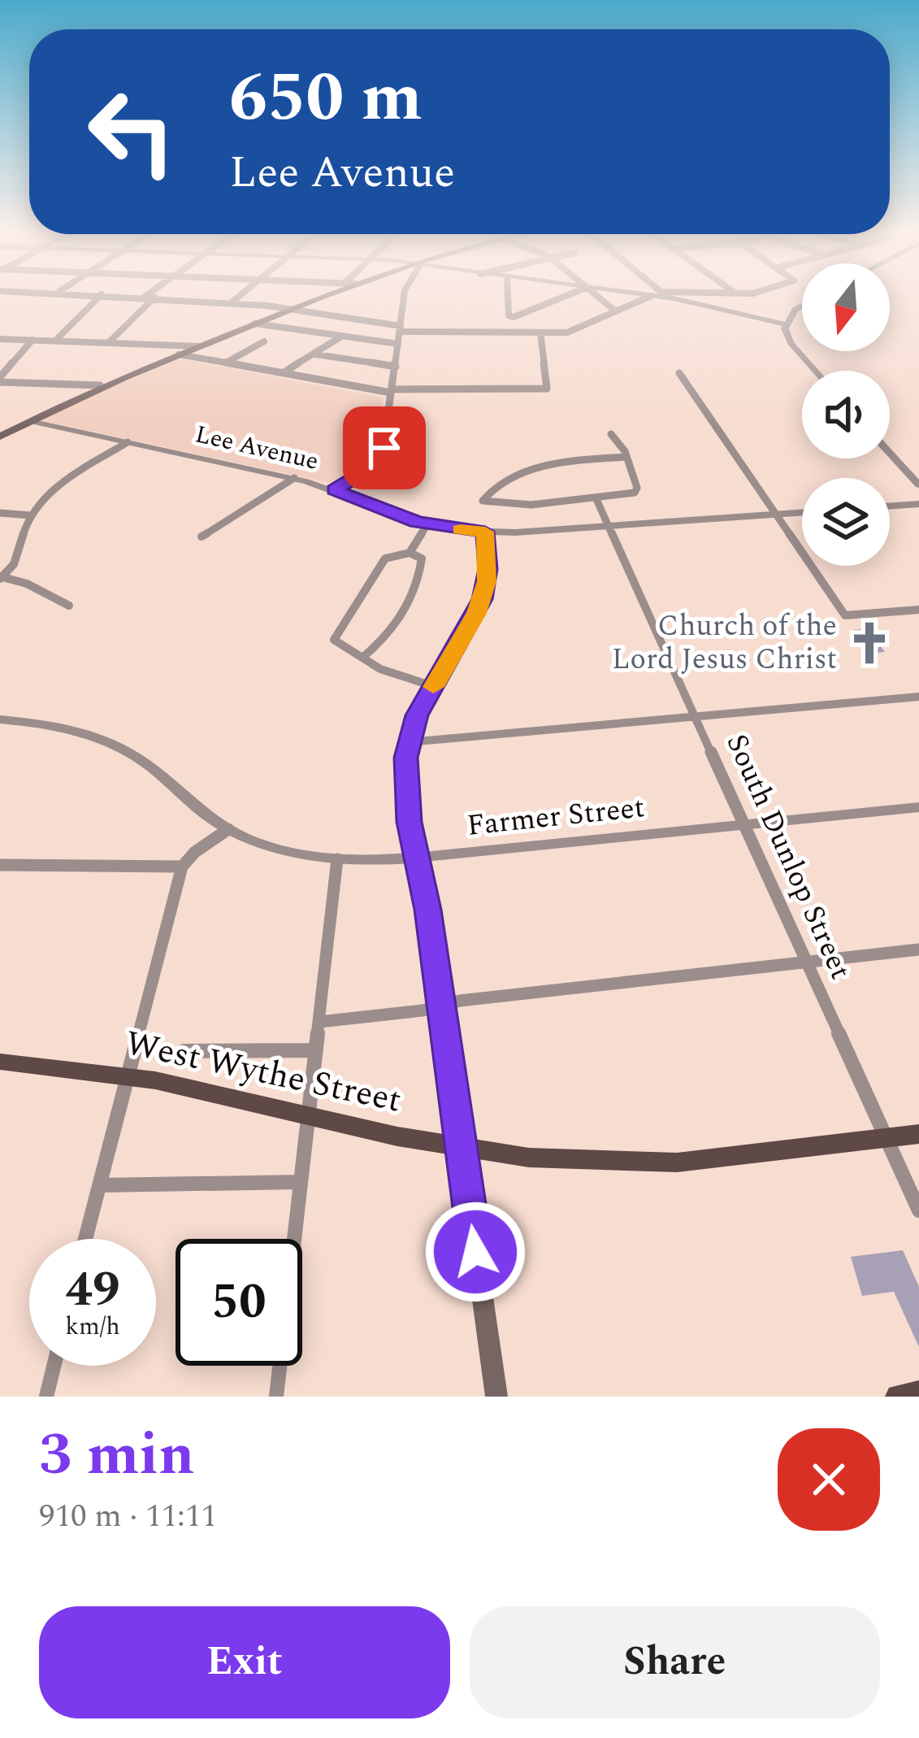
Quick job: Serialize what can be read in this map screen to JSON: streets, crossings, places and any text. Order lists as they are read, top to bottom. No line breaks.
{"streets":{"main road":["West Wythe Street"],"street":["Lee Avenue","Farmer Street","South Dunlop Street"]},"crossings":[["Lee Avenue","South Dunlop Street"],["Farmer Street","South Dunlop Street"],["South Dunlop Street","West Wythe Street"]],"places":{"church":["Church of the Lord Jesus Christ"]},"north":"bottom","page":{"turn":["650 m","Lee Avenue"],"speed":"49 km/h","limit":"50","heading":["3 min","910 m · 11:11"],"buttons":["Exit","Share"]}}
